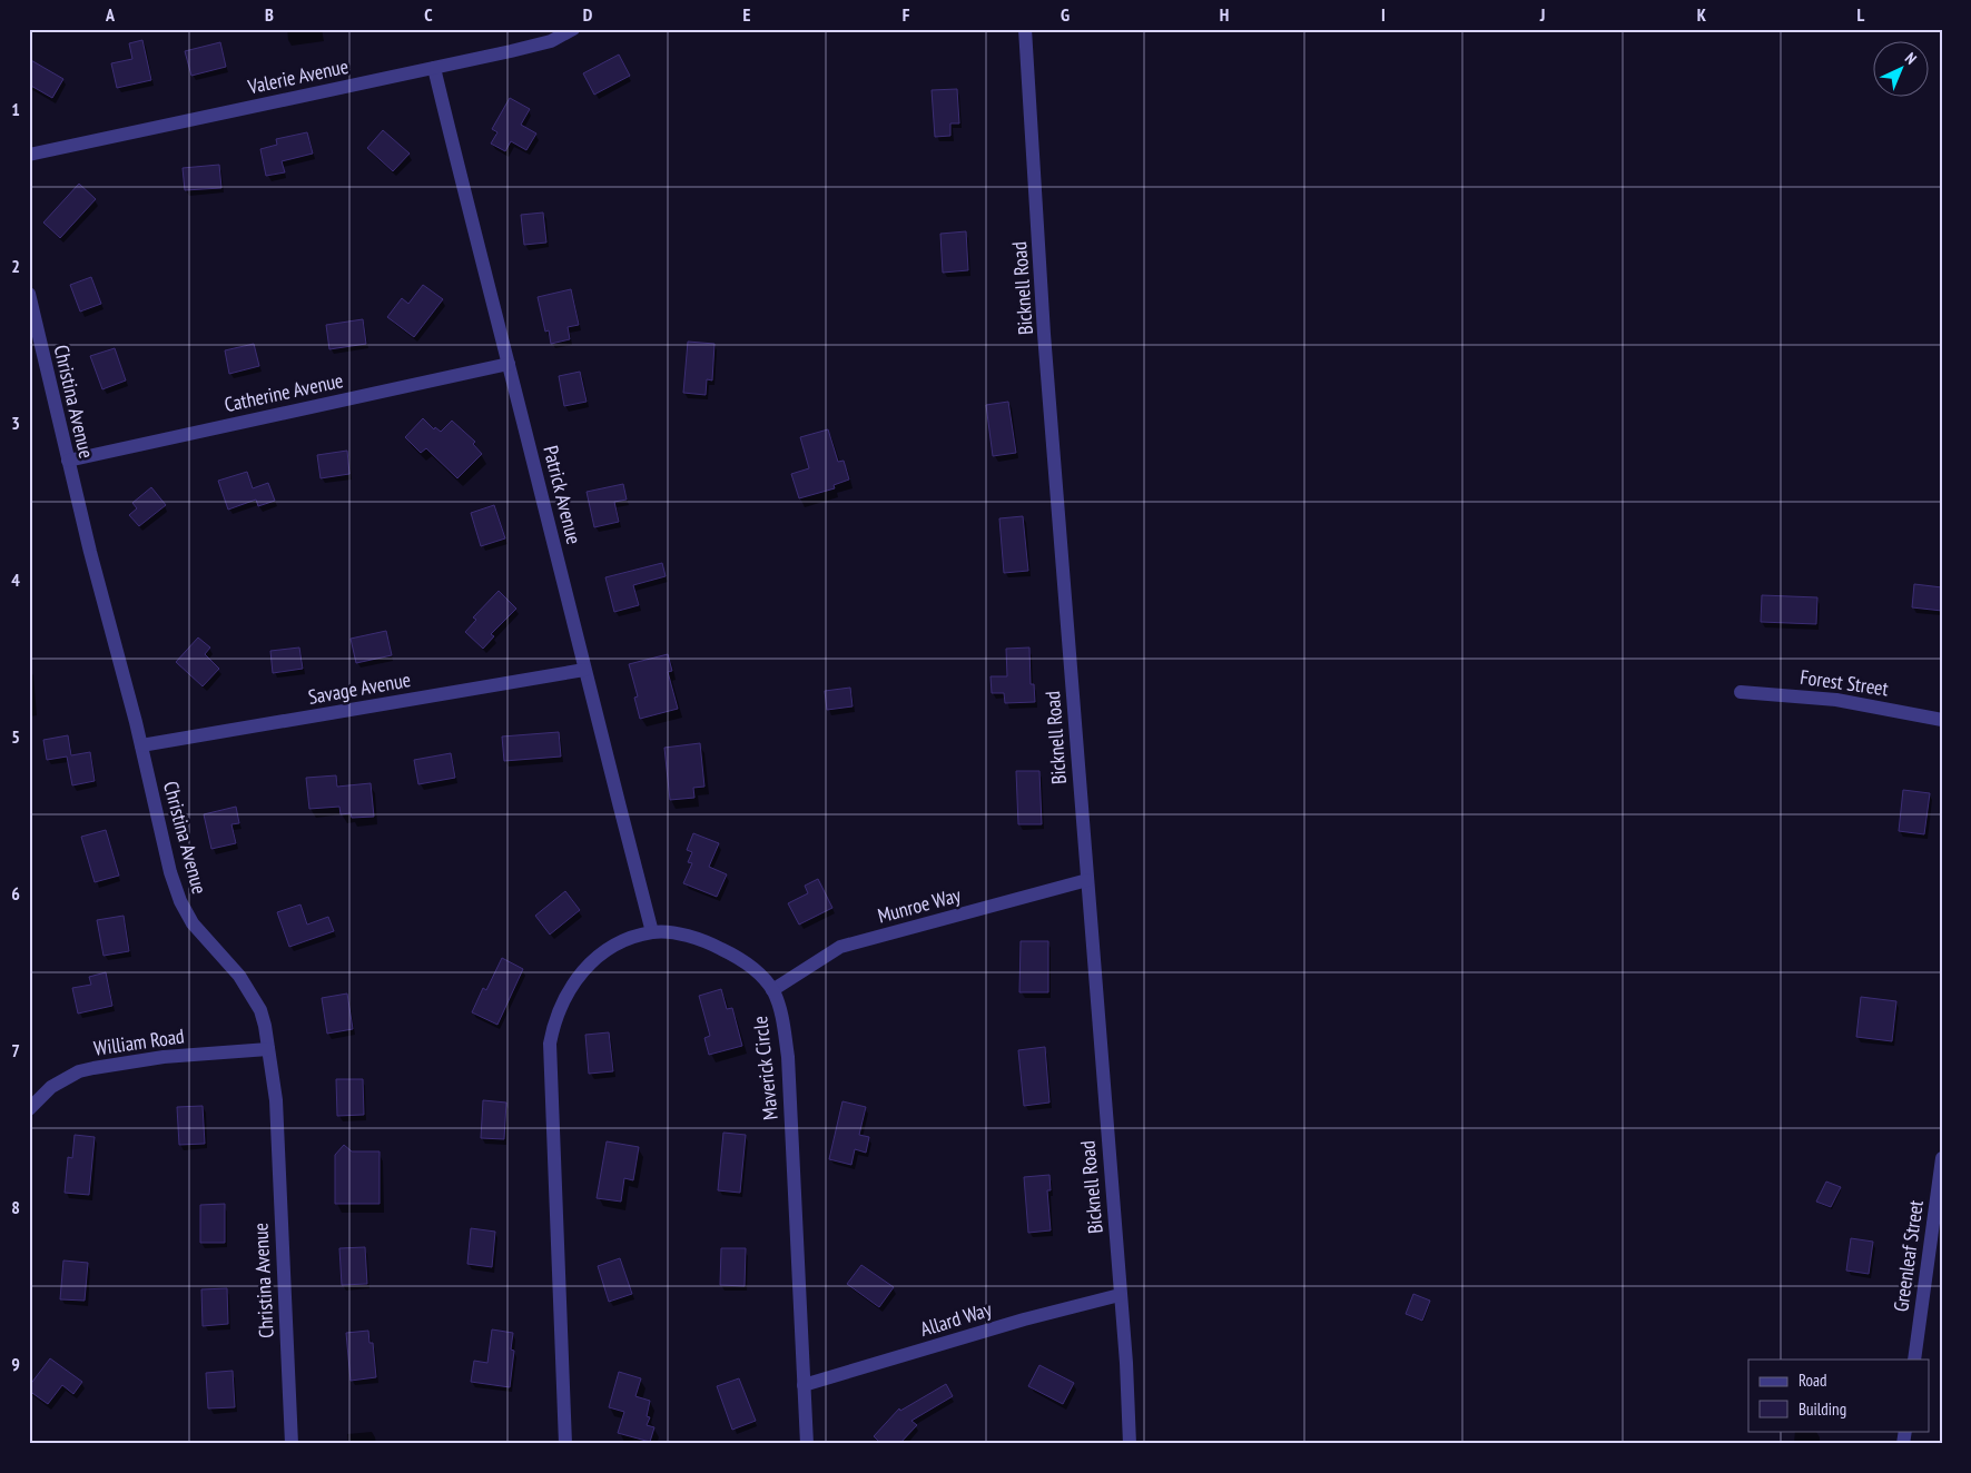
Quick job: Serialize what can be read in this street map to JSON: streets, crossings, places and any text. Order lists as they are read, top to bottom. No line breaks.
{"streets":{"street":["Valerie Avenue","Bicknell Road","Catherine Avenue","Christina Avenue","Patrick Avenue","Forest Street","Savage Avenue","Munroe Way","William Road","Maverick Circle","Greenleaf Street","Allard Way"]},"crossings":[["Valerie Avenue","Patrick Avenue"],["Bicknell Road","Munroe Way"],["Bicknell Road","Allard Way"],["Catherine Avenue","Christina Avenue"],["Catherine Avenue","Patrick Avenue"],["Christina Avenue","Savage Avenue"],["Christina Avenue","William Road"],["Patrick Avenue","Savage Avenue"],["Patrick Avenue","Maverick Circle"],["Munroe Way","Maverick Circle"],["Maverick Circle","Allard Way"]],"legend":["Road","Building"],"north":"top right","grid":{"columns":["A","B","C","D","E","F","G","H","I","J","K","L"],"rows":["1","2","3","4","5","6","7","8","9"]}}
